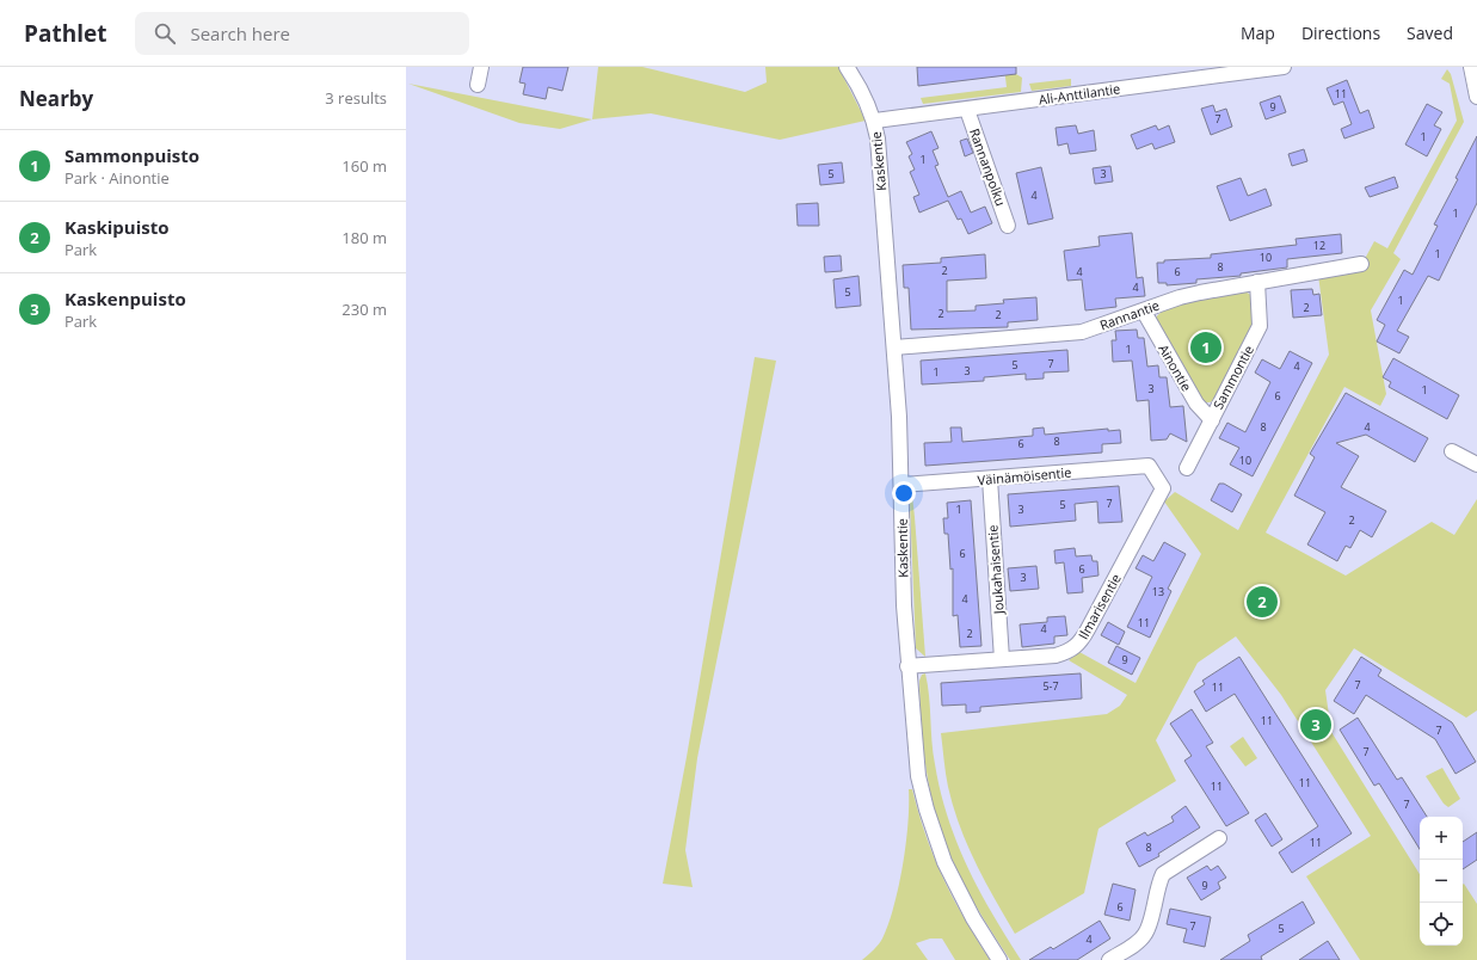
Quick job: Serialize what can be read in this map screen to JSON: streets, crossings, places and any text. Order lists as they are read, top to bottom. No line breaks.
{"streets":{"street":["Ali-Anttilantie","Kaskentie","Rannanpolku","Rannantie","Ainontie","Sammontie","Väinämöisentie","Joukahaisentie","Ilmarisentie"]},"crossings":[["Ali-Anttilantie","Kaskentie"],["Ali-Anttilantie","Rannanpolku"],["Kaskentie","Rannantie"],["Kaskentie","Väinämöisentie"],["Kaskentie","Ilmarisentie"],["Rannantie","Ainontie"],["Rannantie","Sammontie"],["Ainontie","Sammontie"],["Väinämöisentie","Joukahaisentie"],["Väinämöisentie","Ilmarisentie"],["Joukahaisentie","Ilmarisentie"]],"house_numbers":["11","9","7","1","1","5","3","4","1","12","1","10","8","2","4","6","4","5","1","2","2","2","1","7","5","4","3","1","3","1","6","8","4","8","6","10","7","5","1","3","2","6","6","3","13","4","11","4","2","9","7","5-7","11","11","7","7","11","11","7","11","8","9","6","7","5","4"],"page":{"header":"Pathlet","search":"Search here","nav":["Map","Directions","Saved"],"heading":["Nearby","3 results"],"list":[{"mark":"1","name":"Sammonpuisto","note":"Park · Ainontie","value":"160 m"},{"mark":"2","name":"Kaskipuisto","note":"Park","value":"180 m"},{"mark":"3","name":"Kaskenpuisto","note":"Park","value":"230 m"}],"pins":["1","2","3"],"map_buttons":["+","−"]}}
